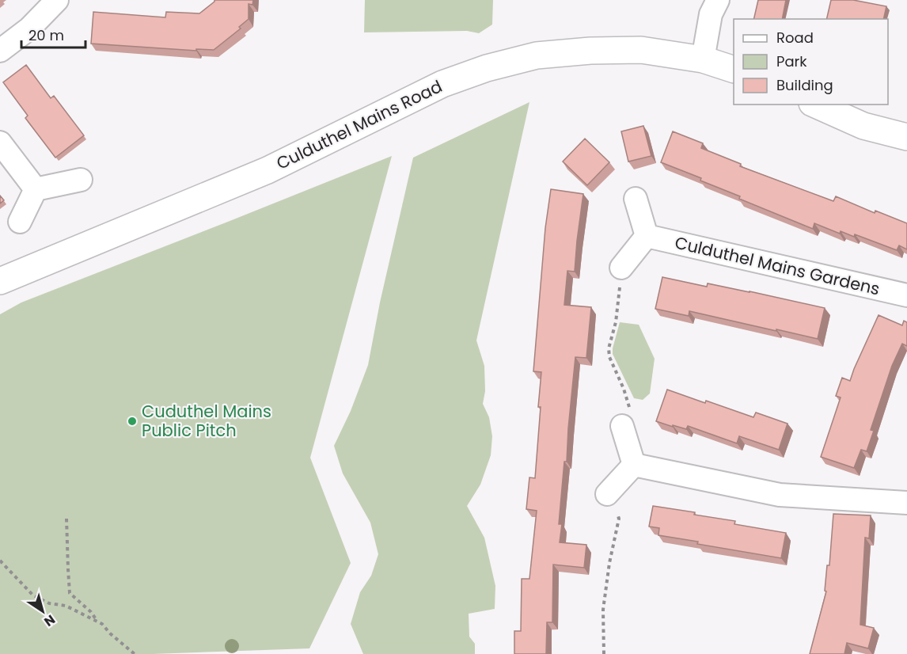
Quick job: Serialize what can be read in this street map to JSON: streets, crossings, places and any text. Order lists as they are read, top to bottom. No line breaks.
{"streets":{"street":["Culduthel Mains Road","Culduthel Mains Gardens"]},"places":["Cuduthel Mains Public Pitch"],"legend":["Road","Park","Building"],"scale_bar":"20 m","north":"bottom right"}
